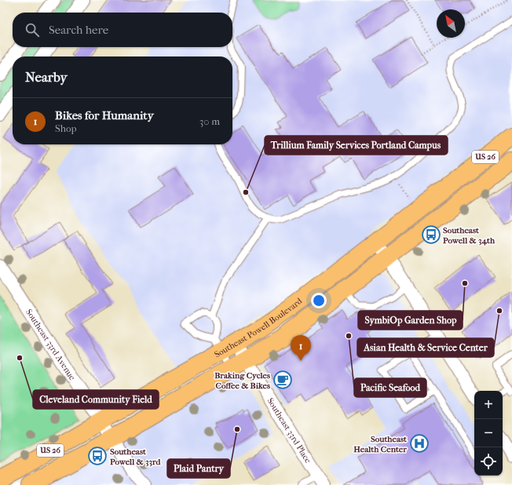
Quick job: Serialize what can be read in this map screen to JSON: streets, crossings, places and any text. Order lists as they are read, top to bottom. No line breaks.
{"streets":{"main road":["US 26","Southeast Powell Boulevard"],"street":["Southeast 33rd Avenue","Southeast 33rd Place"]},"crossings":[["US 26","Southeast 33rd Avenue"],["US 26","Southeast 33rd Place"],["Southeast Powell Boulevard","Southeast 33rd Avenue"],["Southeast Powell Boulevard","Southeast 33rd Place"]],"places":{"other":["Trillium Family Services Portland Campus","SymbiOp Garden Shop","Asian Health & Service Center","Pacific Seafood","Cleveland Community Field","Plaid Pantry"],"bus stop":["Southeast Powell & 34th","Southeast Powell & 33rd"],"cafe":["Braking Cycles Coffee & Bikes"],"hospital":["Southeast Health Center"]},"north":"top left","page":{"search":"Search here","heading":"Nearby","list":[{"mark":"1","name":"Bikes for Humanity","note":"Shop","value":"30 m"}],"pins":"1","map_buttons":["+","−"]}}
